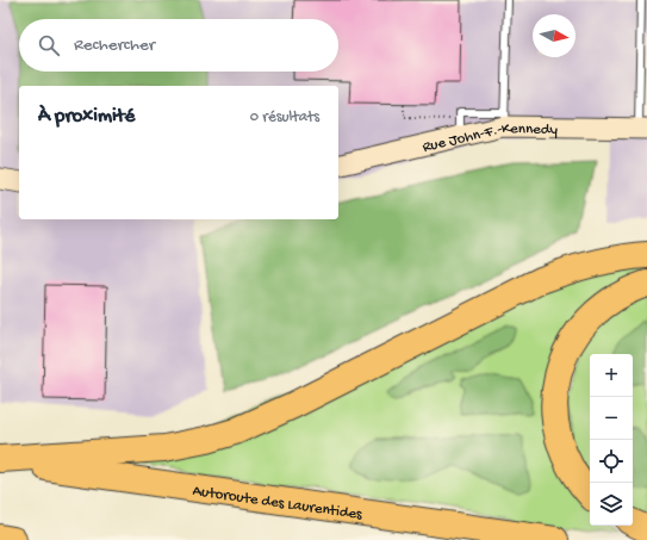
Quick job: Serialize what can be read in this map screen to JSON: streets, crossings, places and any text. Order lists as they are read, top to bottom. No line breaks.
{"streets":{"highway":["Autoroute des Laurentides"],"street":["Rue John-F.-Kennedy"]},"north":"right","page":{"search":"Rechercher","heading":["À proximité","0 résultats"],"map_buttons":["+","−"]}}
